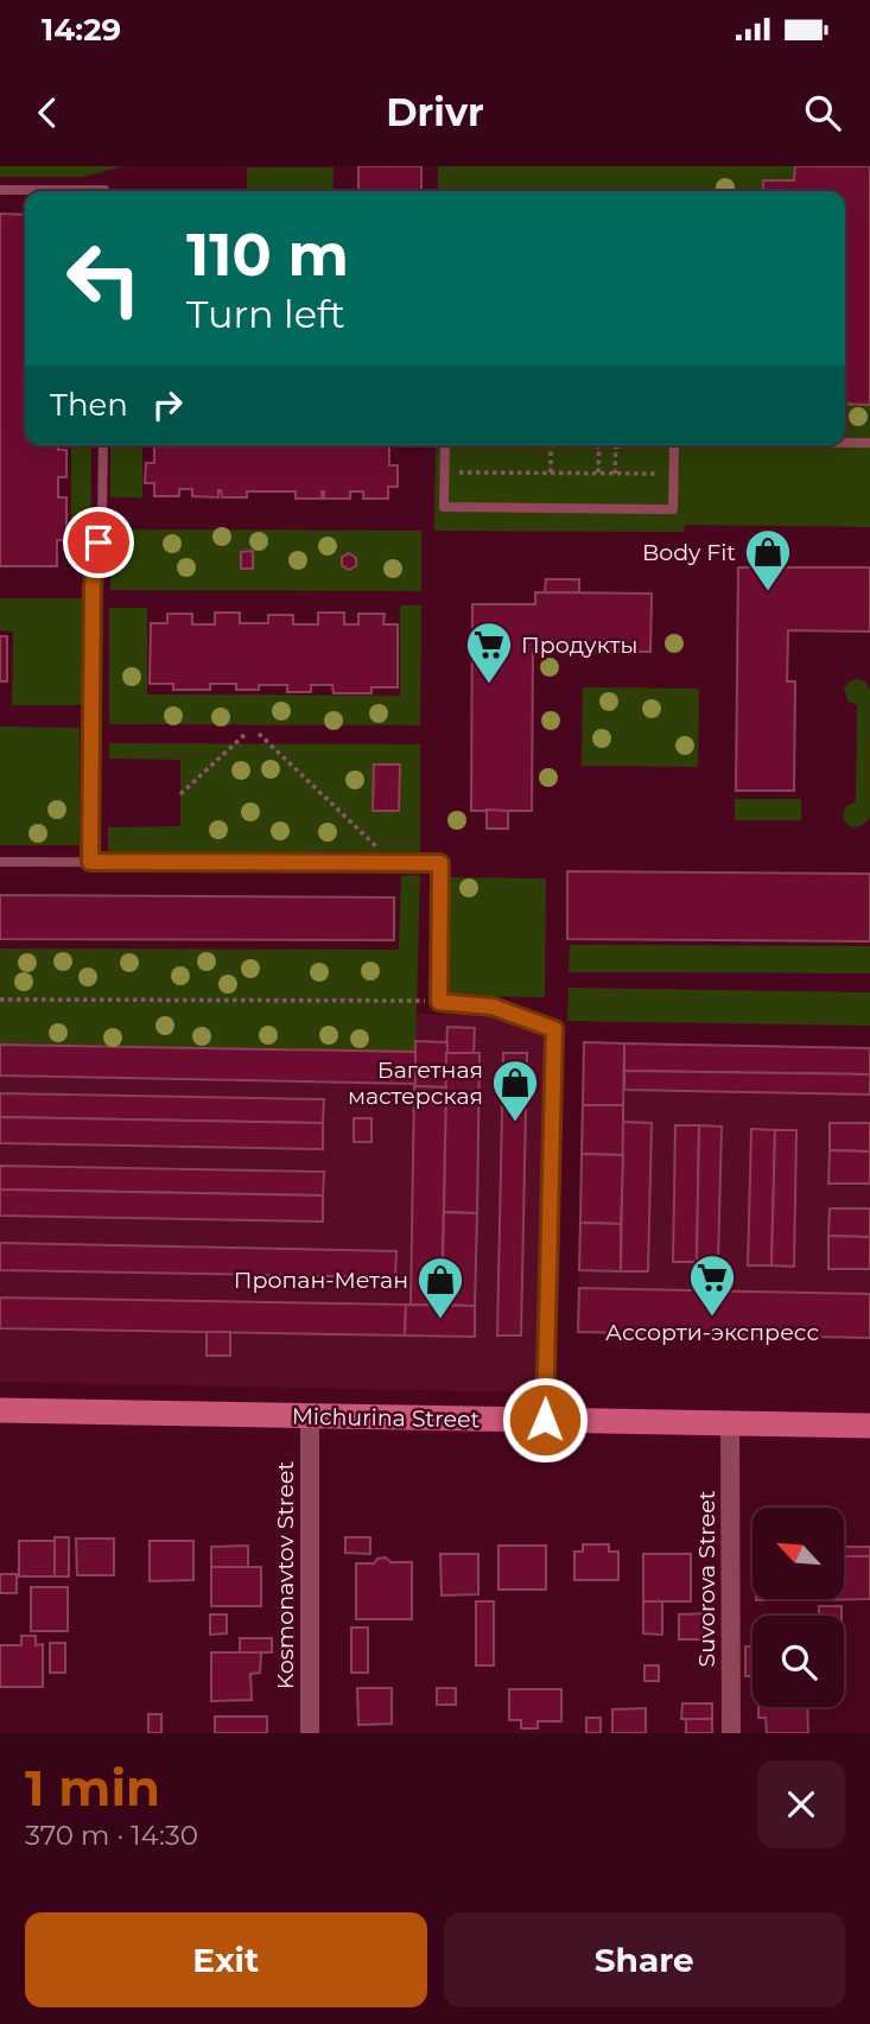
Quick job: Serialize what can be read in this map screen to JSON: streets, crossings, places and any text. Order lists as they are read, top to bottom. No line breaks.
{"streets":{"street":["Michurina Street","Kosmonavtov Street","Suvorova Street"]},"crossings":[["Michurina Street","Kosmonavtov Street"],["Michurina Street","Suvorova Street"]],"places":{"shop":["Body Fit","Багетная мастерская","Пропан-Метан"],"supermarket":["Продукты","Ассорти-экспресс"]},"north":"top left","page":{"status":"14:29","header":"Drivr","turn":["110 m","Turn left"],"then":"Then","heading":["1 min","370 m · 14:30"],"buttons":["Exit","Share"]}}
